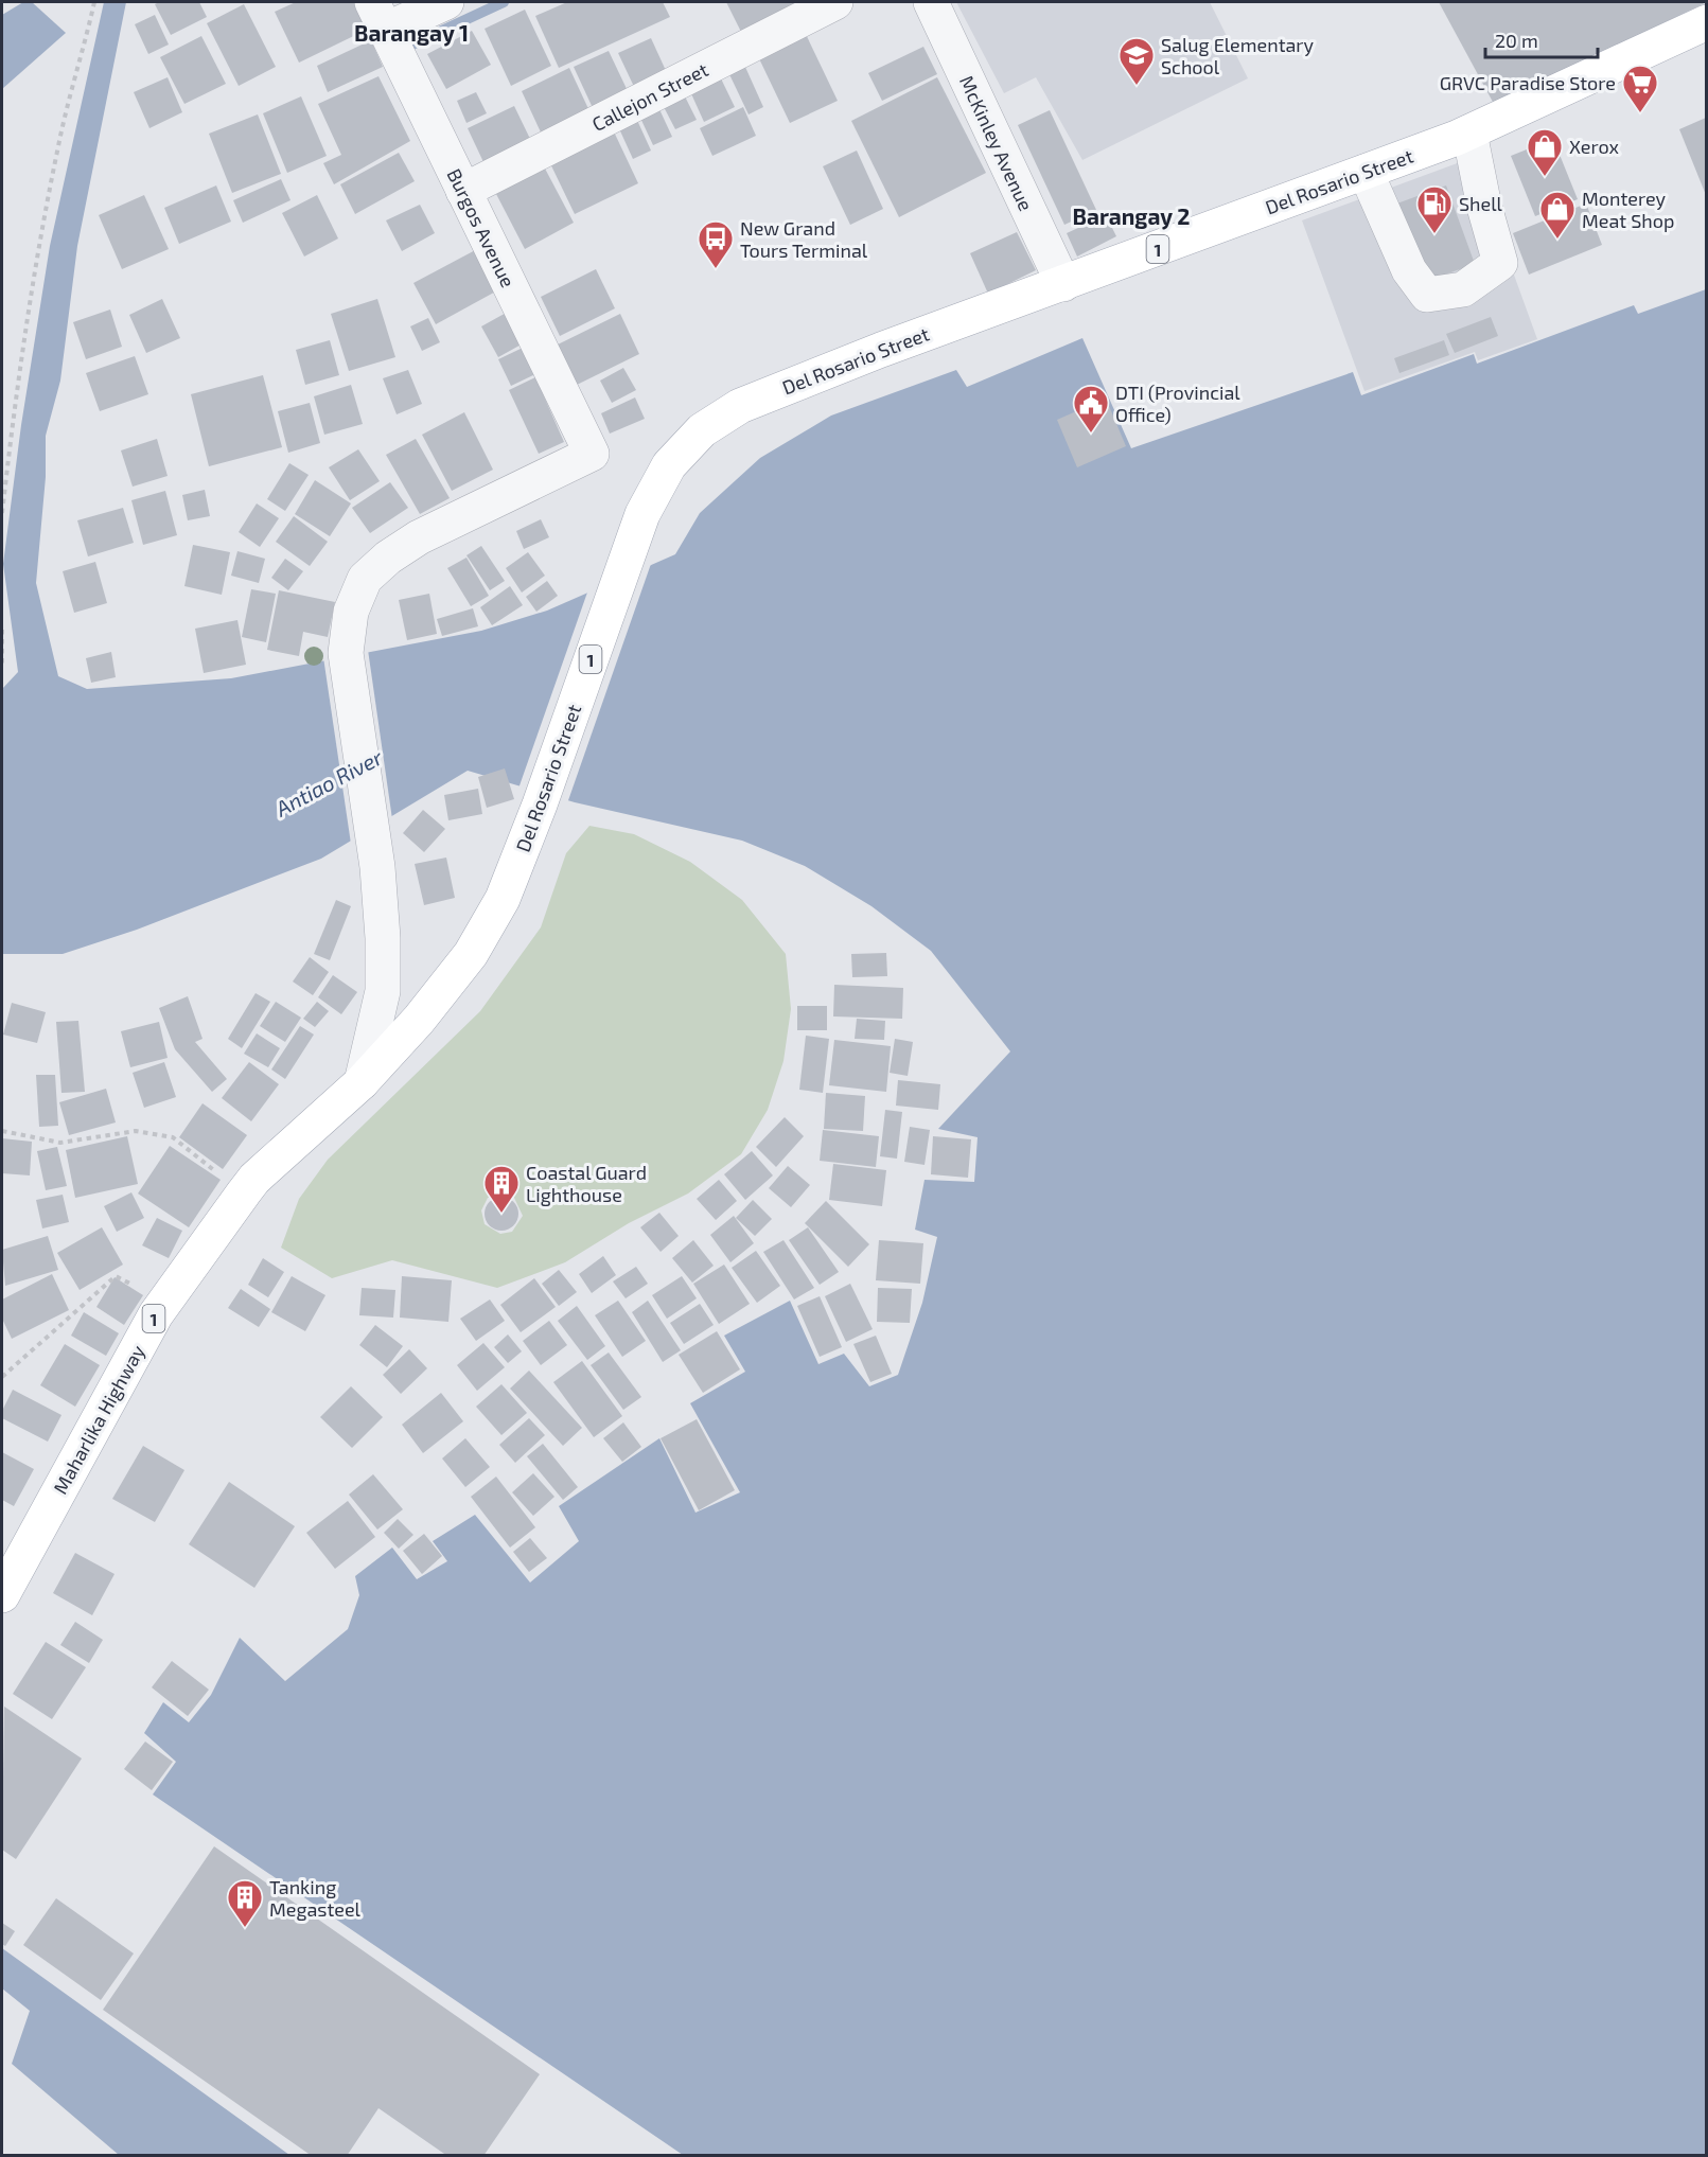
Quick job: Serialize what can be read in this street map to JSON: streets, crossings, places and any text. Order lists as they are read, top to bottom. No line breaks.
{"streets":{"main road":["Del Rosario Street","1","Maharlika Highway"],"street":["Callejon Street","McKinley Avenue","Burgos Avenue"]},"crossings":[["Callejon Street","Burgos Avenue"],["McKinley Avenue","Del Rosario Street"],["Del Rosario Street","Burgos Avenue"],["Del Rosario Street","Maharlika Highway"],["Burgos Avenue","Maharlika Highway"]],"districts":["Barangay 1","Barangay 2"],"water":["Antiao River"],"places":{"school or university":["Salug Elementary School"],"supermarket":["GRVC Paradise Store"],"shop":["Xerox","Monterey Meat Shop"],"fuel station":["Shell"],"bus stop":["New Grand Tours Terminal"],"public building":["DTI (Provincial Office)"],"building":["Coastal Guard Lighthouse","Tanking Megasteel"]},"scale_bar":"20 m"}
